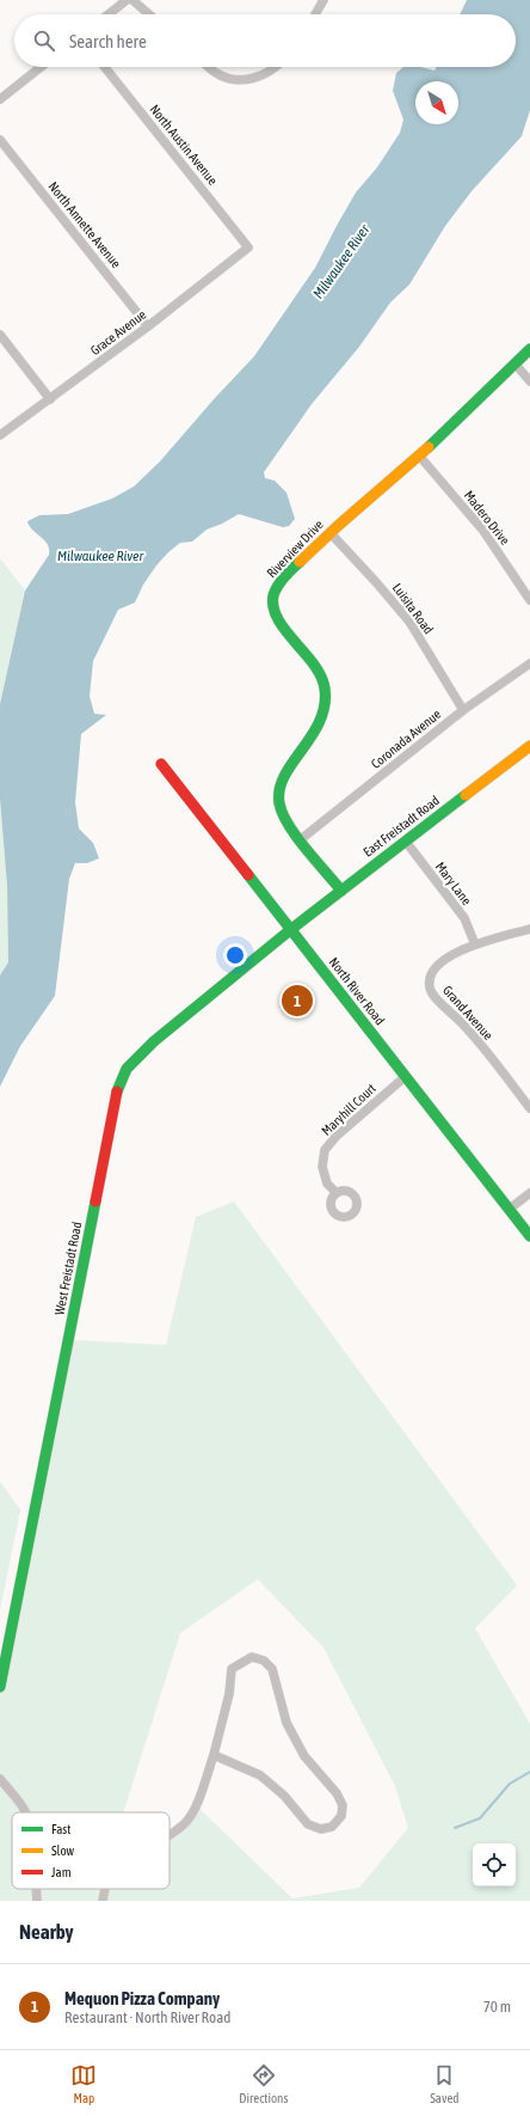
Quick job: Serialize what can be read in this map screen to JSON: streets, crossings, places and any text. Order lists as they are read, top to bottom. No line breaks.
{"streets":{"street":["North Austin Avenue","North Annette Avenue","Grace Avenue","Madero Drive","Riverview Drive","Luisita Road","Coronada Avenue","East Freistadt Road","Mary Lane","North River Road","Grand Avenue","Maryhill Court","West Freistadt Road"]},"crossings":[["North Austin Avenue","Grace Avenue"],["North Annette Avenue","Grace Avenue"],["Madero Drive","Riverview Drive"],["Riverview Drive","Luisita Road"],["Riverview Drive","Coronada Avenue"],["Riverview Drive","East Freistadt Road"],["Luisita Road","Coronada Avenue"],["East Freistadt Road","Mary Lane"],["East Freistadt Road","North River Road"],["East Freistadt Road","West Freistadt Road"],["Mary Lane","Grand Avenue"],["North River Road","Maryhill Court"],["North River Road","West Freistadt Road"]],"water":["Milwaukee River"],"legend":["Fast","Slow","Jam"],"north":"bottom right","page":{"search":"Search here","pins":"1","heading":"Nearby","list":[{"mark":"1","name":"Mequon Pizza Company","note":"Restaurant · North River Road","value":"70 m"}],"nav":["Map","Directions","Saved"]}}
